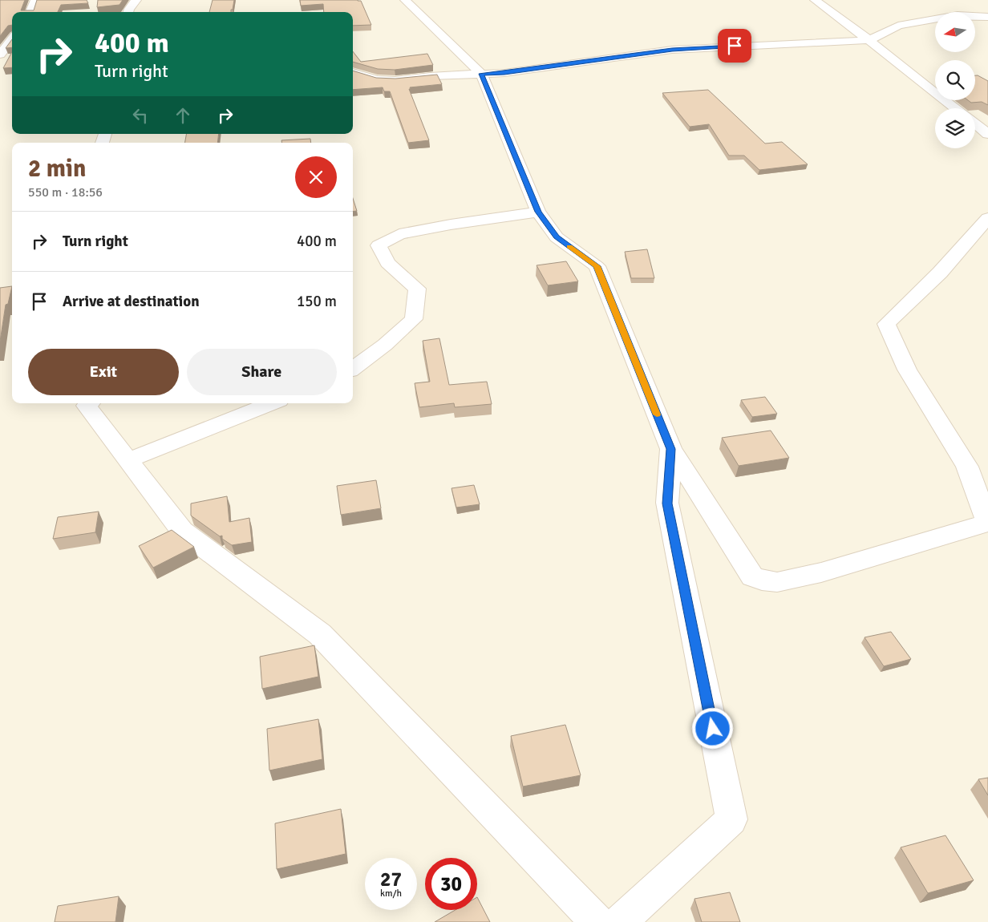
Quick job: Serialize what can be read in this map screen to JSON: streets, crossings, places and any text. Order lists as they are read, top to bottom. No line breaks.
{"north":"left","page":{"turn":["400 m","Turn right"],"heading":["2 min","550 m · 18:56"],"list":[{"name":"Turn right","value":"400 m"},{"name":"Arrive at destination","value":"150 m"}],"buttons":["Exit","Share"],"speed":"27 km/h","limit":"30"}}
